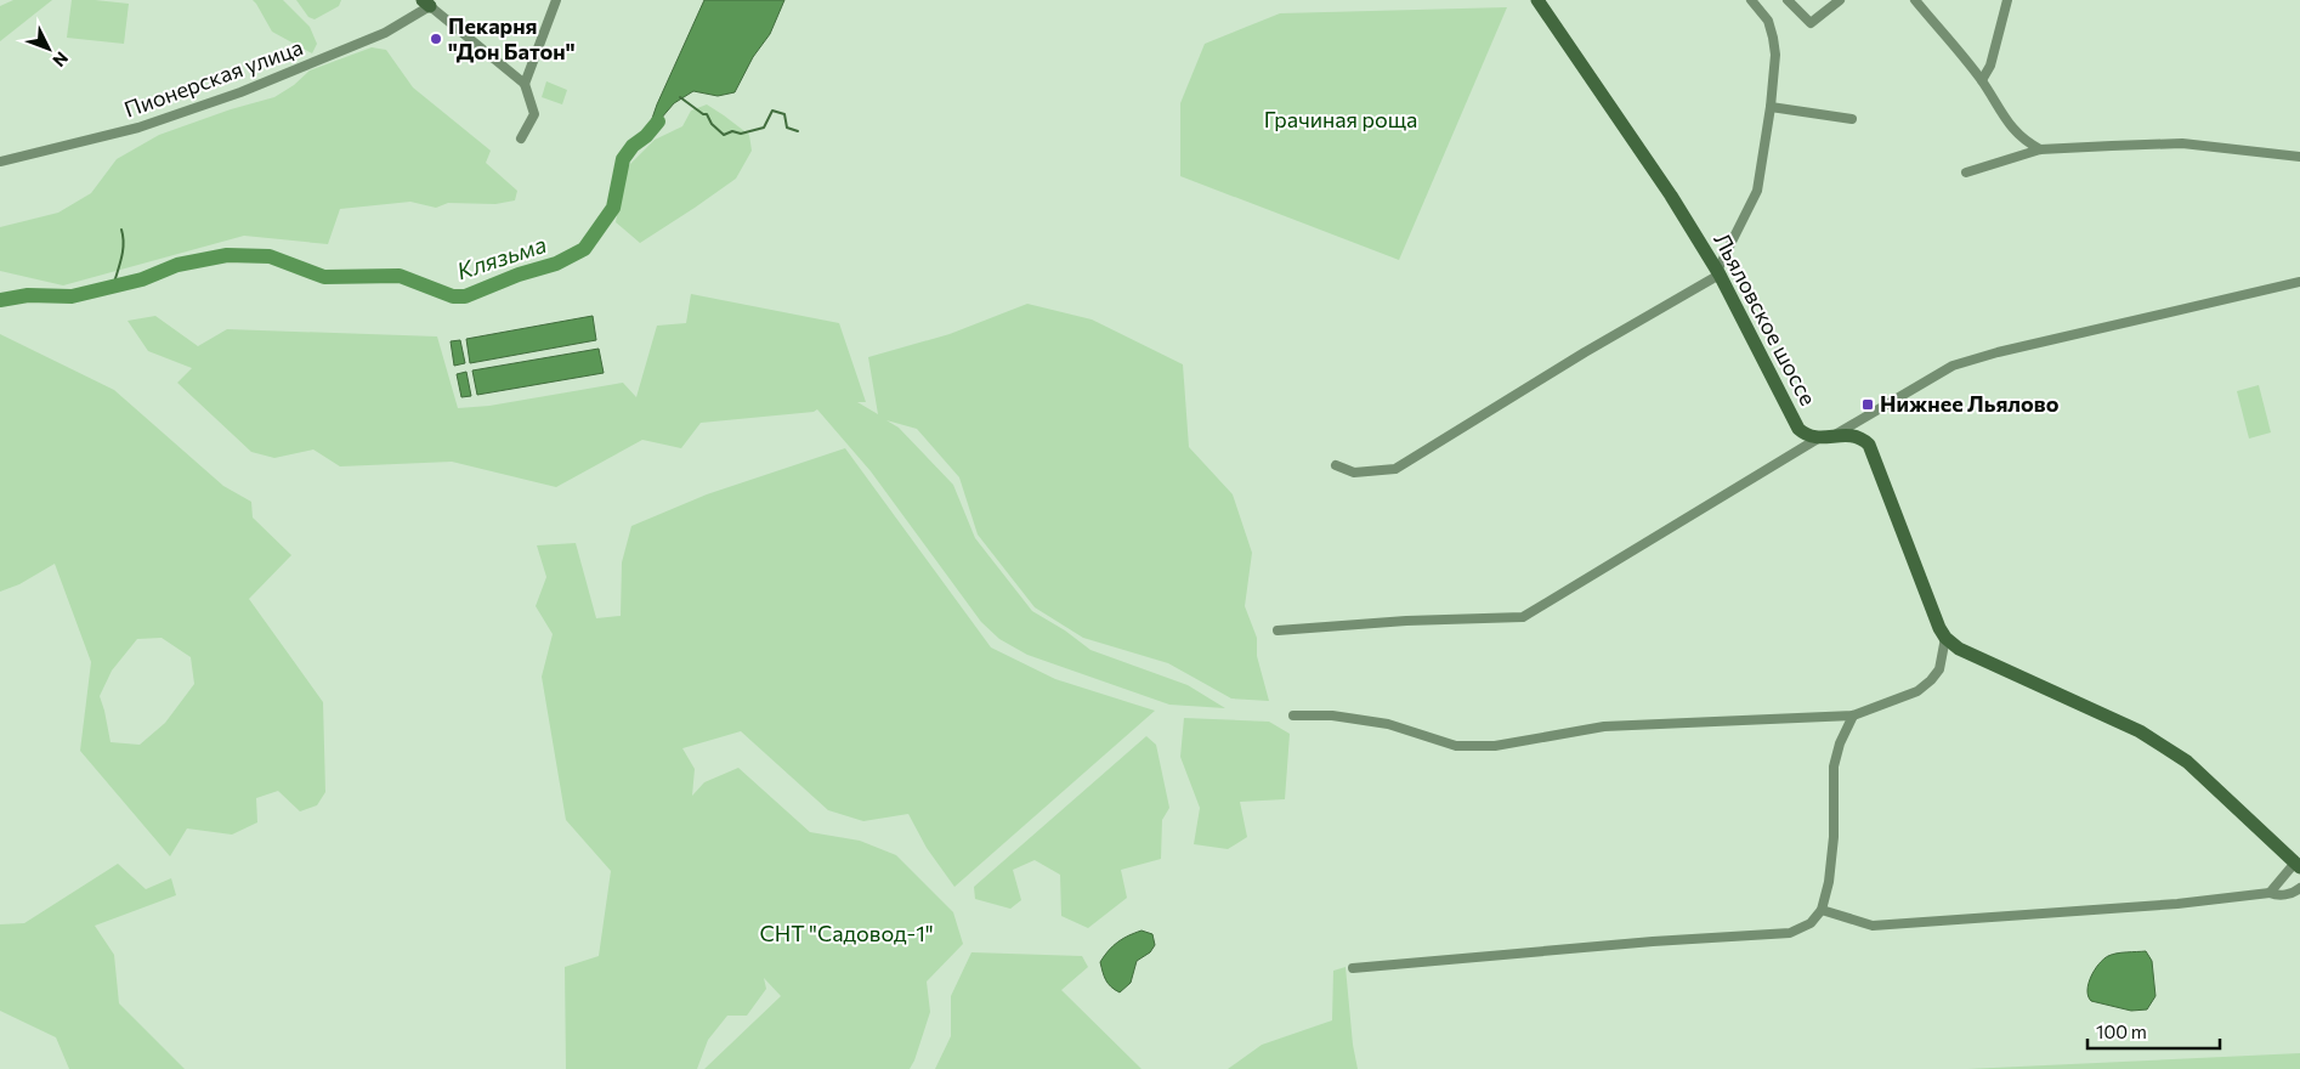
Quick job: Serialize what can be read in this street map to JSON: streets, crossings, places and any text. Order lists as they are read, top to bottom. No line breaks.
{"streets":{"street":["Пионерская улица","Льяловское шоссе"]},"water":["Клязьма"],"parks":["Грачиная роща","СНТ \"Садовод-1\""],"places":{"other":["Пекарня \"Дон Батон\""],"transit":["Нижнее Льялово"]},"scale_bar":"100 m","north":"bottom right"}
